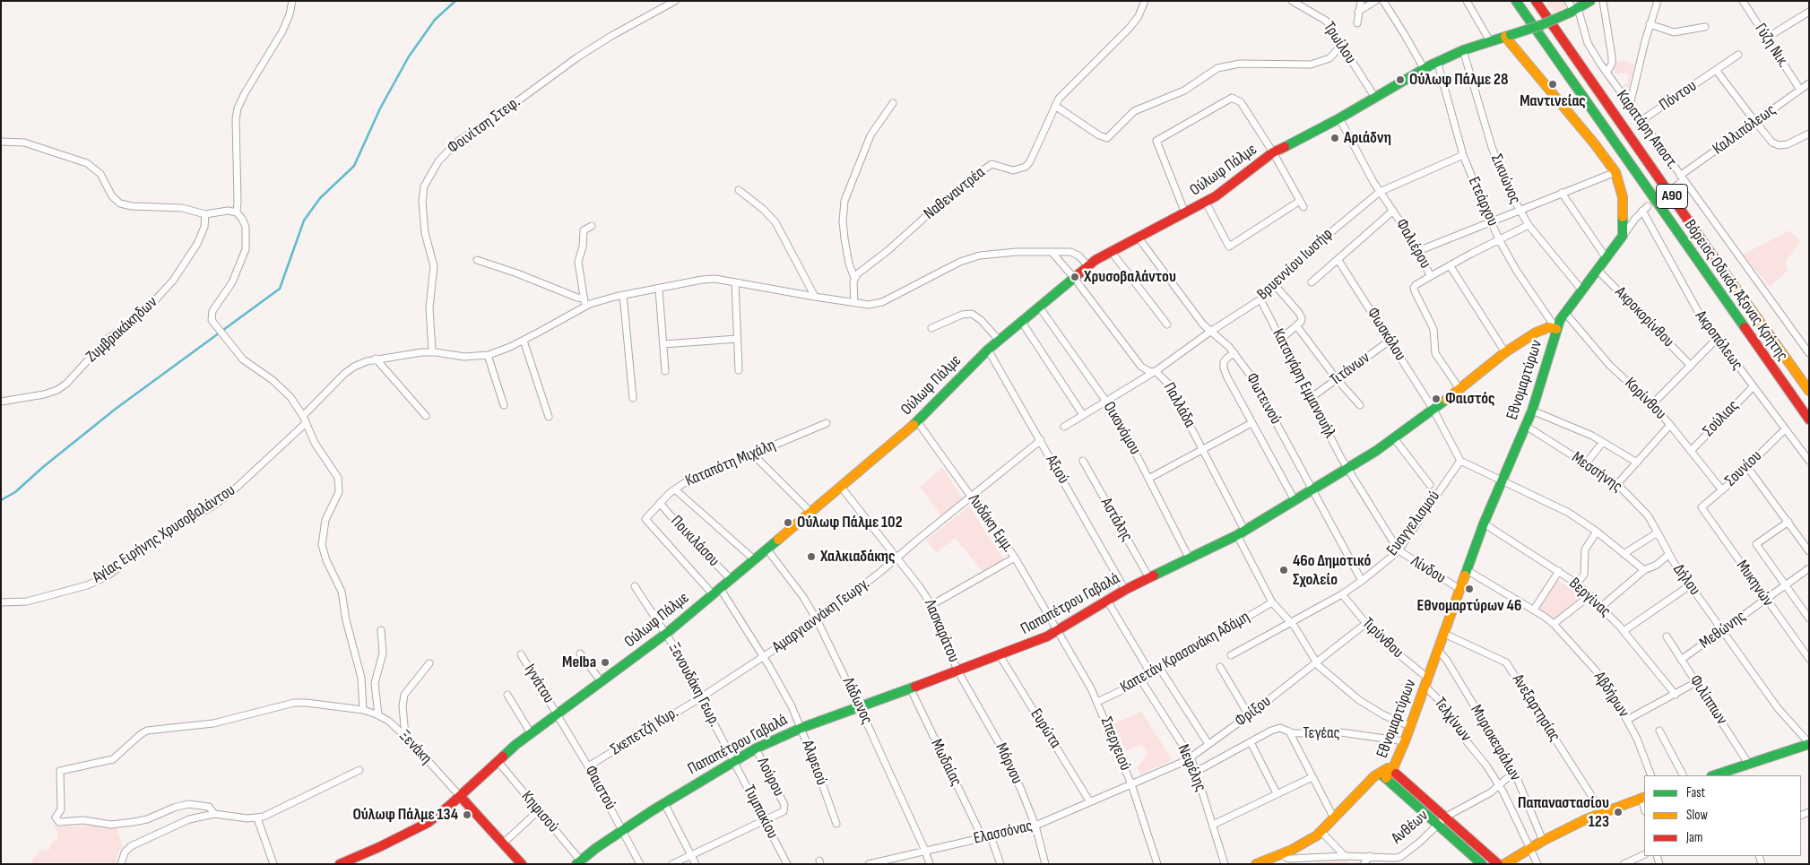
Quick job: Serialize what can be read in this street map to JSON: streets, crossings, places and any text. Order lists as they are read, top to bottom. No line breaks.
{"streets":{"main road":["Ούλωφ Πάλμε","Α90","Βόρειος Οδικός Άξονας Κρήτης","Εθνομαρτύρων","Παπαπέτρου Γαβαλά"],"street":["Τρωίλου","Γύζη Νικ.","Πόντου","Φοινίτση Στεφ.","Καρατάρη Αποστ.","Καλλιπόλεως","Σικυώνος","Ναθεναντρέα","Ετεάρχου","Φαλιέρου","Βρυεννίου Ιωσήφ","Ακροκορίνθου","Ζυμβρακάκηδων","Φωσκόλου","Ακροπόλεως","Τιτάνων","Κατσιγάρη Εμμανουήλ","Φωτεινού","Κορίνθου","Παλλάδα","Σούλιας","Οικονόμου","Καταπότη Μιχάλη","Σουνίου","Αξιού","Μεσσήνης","Αστάλης","Λυδάκη Εμμ.","Ευαγγελισμού","Αγίας Ειρήνης Χρυσοβαλάντου","Ποικιλάσου","Λίνδου","Δήλου","Μυκηνών","Βεργίνας","Αμαργιαννάκη Γεωργ.","Μεθώνης","Λασκαράτου","Τιρύνθου","Καπετάν Κρασανάκη Αδάμη","Ιγνάτου","Ξενουδάκη Γεωρ.","Αβδήρων","Φιλίππων","Λάδωνος","Ανεξαρτησίας","Φρίξου","Τελχίνων","Ευρώτα","Σκεπετζή Κυρ.","Τεγέας","Μυριοκεφάλων","Σπερχειού","Ξενάκη","Αλφειού","Μωδαίας","Μόρνου","Νεφέλης","Λούρου","Φαιστού","Κηφισού","Τυμπακίου","Ανθέων","Ελασσόνας"]},"crossings":[["Τρωίλου","Ούλωφ Πάλμε"],["Γύζη Νικ.","Καλλιπόλεως"],["Πόντου","Καρατάρη Αποστ."],["Καρατάρη Αποστ.","Καλλιπόλεως"],["Καρατάρη Αποστ.","Ούλωφ Πάλμε"],["Ούλωφ Πάλμε","Σικυώνος"],["Ούλωφ Πάλμε","Ετεάρχου"],["Ούλωφ Πάλμε","Φαλιέρου"],["Ούλωφ Πάλμε","Φωτεινού"],["Ούλωφ Πάλμε","Παλλάδα"],["Ούλωφ Πάλμε","Οικονόμου"],["Ούλωφ Πάλμε","Αξιού"],["Ούλωφ Πάλμε","Λυδάκη Εμμ."],["Ούλωφ Πάλμε","Ποικιλάσου"],["Ούλωφ Πάλμε","Λασκαράτου"],["Ούλωφ Πάλμε","Ιγνάτου"],["Ούλωφ Πάλμε","Ξενουδάκη Γεωρ."],["Ούλωφ Πάλμε","Λάδωνος"],["Ούλωφ Πάλμε","Ξενάκη"],["Ούλωφ Πάλμε","Αλφειού"],["Ούλωφ Πάλμε","Φαιστού"],["Ούλωφ Πάλμε","Κηφισού"],["Σικυώνος","Εθνομαρτύρων"],["Ετεάρχου","Βρυεννίου Ιωσήφ"],["Ετεάρχου","Εθνομαρτύρων"],["Ετεάρχου","Παπαπέτρου Γαβαλά"],["Φαλιέρου","Βρυεννίου Ιωσήφ"],["Φαλιέρου","Παπαπέτρου Γαβαλά"],["Βρυεννίου Ιωσήφ","Κατσιγάρη Εμμανουήλ"],["Βρυεννίου Ιωσήφ","Φωτεινού"],["Βρυεννίου Ιωσήφ","Παλλάδα"],["Βρυεννίου Ιωσήφ","Οικονόμου"],["Ακροκορίνθου","Εθνομαρτύρων"],["Φωσκόλου","Τιτάνων"],["Φωσκόλου","Ευαγγελισμού"],["Φωσκόλου","Παπαπέτρου Γαβαλά"],["Ακροπόλεως","Σούλιας"],["Ακροπόλεως","Σουνίου"],["Τιτάνων","Κατσιγάρη Εμμανουήλ"],["Εθνομαρτύρων","Κορίνθου"],["Εθνομαρτύρων","Μεσσήνης"],["Εθνομαρτύρων","Λίνδου"],["Εθνομαρτύρων","Βεργίνας"],["Εθνομαρτύρων","Παπαπέτρου Γαβαλά"],["Εθνομαρτύρων","Τιρύνθου"],["Εθνομαρτύρων","Ανεξαρτησίας"],["Εθνομαρτύρων","Τελχίνων"],["Εθνομαρτύρων","Τεγέας"],["Εθνομαρτύρων","Μυριοκεφάλων"],["Εθνομαρτύρων","Ανθέων"],["Κατσιγάρη Εμμανουήλ","Ευαγγελισμού"],["Κατσιγάρη Εμμανουήλ","Λίνδου"],["Κατσιγάρη Εμμανουήλ","Παπαπέτρου Γαβαλά"],["Φωτεινού","Ευαγγελισμού"],["Φωτεινού","Παπαπέτρου Γαβαλά"],["Κορίνθου","Σούλιας"],["Κορίνθου","Σουνίου"],["Παλλάδα","Παπαπέτρου Γαβαλά"],["Οικονόμου","Παπαπέτρου Γαβαλά"],["Καταπότη Μιχάλη","Ποικιλάσου"],["Καταπότη Μιχάλη","Αλφειού"],["Σουνίου","Μυκηνών"],["Αξιού","Παπαπέτρου Γαβαλά"],["Αξιού","Αμαργιαννάκη Γεωργ."],["Μεσσήνης","Δήλου"],["Αστάλης","Παπαπέτρου Γαβαλά"],["Λυδάκη Εμμ.","Παπαπέτρου Γαβαλά"],["Λυδάκη Εμμ.","Αμαργιαννάκη Γεωργ."],["Λυδάκη Εμμ.","Σπερχειού"],["Ευαγγελισμού","Λίνδου"],["Ευαγγελισμού","Τιρύνθου"],["Δήλου","Μεθώνης"],["Μυκηνών","Μεθώνης"],["Παπαπέτρου Γαβαλά","Λασκαράτου"],["Παπαπέτρου Γαβαλά","Ξενουδάκη Γεωρ."],["Παπαπέτρου Γαβαλά","Λάδωνος"],["Παπαπέτρου Γαβαλά","Ευρώτα"],["Παπαπέτρου Γαβαλά","Σπερχειού"],["Παπαπέτρου Γαβαλά","Αλφειού"],["Παπαπέτρου Γαβαλά","Μωδαίας"],["Παπαπέτρου Γαβαλά","Μόρνου"],["Παπαπέτρου Γαβαλά","Λούρου"],["Παπαπέτρου Γαβαλά","Φαιστού"],["Παπαπέτρου Γαβαλά","Κηφισού"],["Παπαπέτρου Γαβαλά","Τυμπακίου"],["Αμαργιαννάκη Γεωργ.","Λασκαράτου"],["Αμαργιαννάκη Γεωργ.","Ξενουδάκη Γεωρ."],["Αμαργιαννάκη Γεωργ.","Λάδωνος"],["Αμαργιαννάκη Γεωργ.","Σκεπετζή Κυρ."],["Αμαργιαννάκη Γεωργ.","Αλφειού"],["Μεθώνης","Φιλίππων"],["Λασκαράτου","Μόρνου"],["Τιρύνθου","Φρίξου"],["Τιρύνθου","Τελχίνων"],["Καπετάν Κρασανάκη Αδάμη","Σπερχειού"],["Καπετάν Κρασανάκη Αδάμη","Νεφέλης"],["Ιγνάτου","Φαιστού"],["Ξενουδάκη Γεωρ.","Σκεπετζή Κυρ."],["Ξενουδάκη Γεωρ.","Τυμπακίου"],["Λάδωνος","Ελασσόνας"],["Φρίξου","Σπερχειού"],["Φρίξου","Νεφέλης"],["Φρίξου","Ελασσόνας"],["Τελχίνων","Ανθέων"],["Ευρώτα","Ελασσόνας"],["Σκεπετζή Κυρ.","Φαιστού"],["Τεγέας","Νεφέλης"],["Μυριοκεφάλων","Ανθέων"],["Σπερχειού","Ελασσόνας"],["Μωδαίας","Ελασσόνας"],["Μόρνου","Ελασσόνας"],["Λούρου","Τυμπακίου"]],"places":["Ούλωφ Πάλμε 28","Μαντινείας","Αριάδνη","Χρυσοβαλάντου","Φαιστός","Ούλωφ Πάλμε 102","Χαλκιαδάκης","46ο Δημοτικό Σχολείο","Εθνομαρτύρων 46","Melba","Παπαναστασίου 123","Ούλωφ Πάλμε 134"],"legend":["Fast","Slow","Jam"]}
